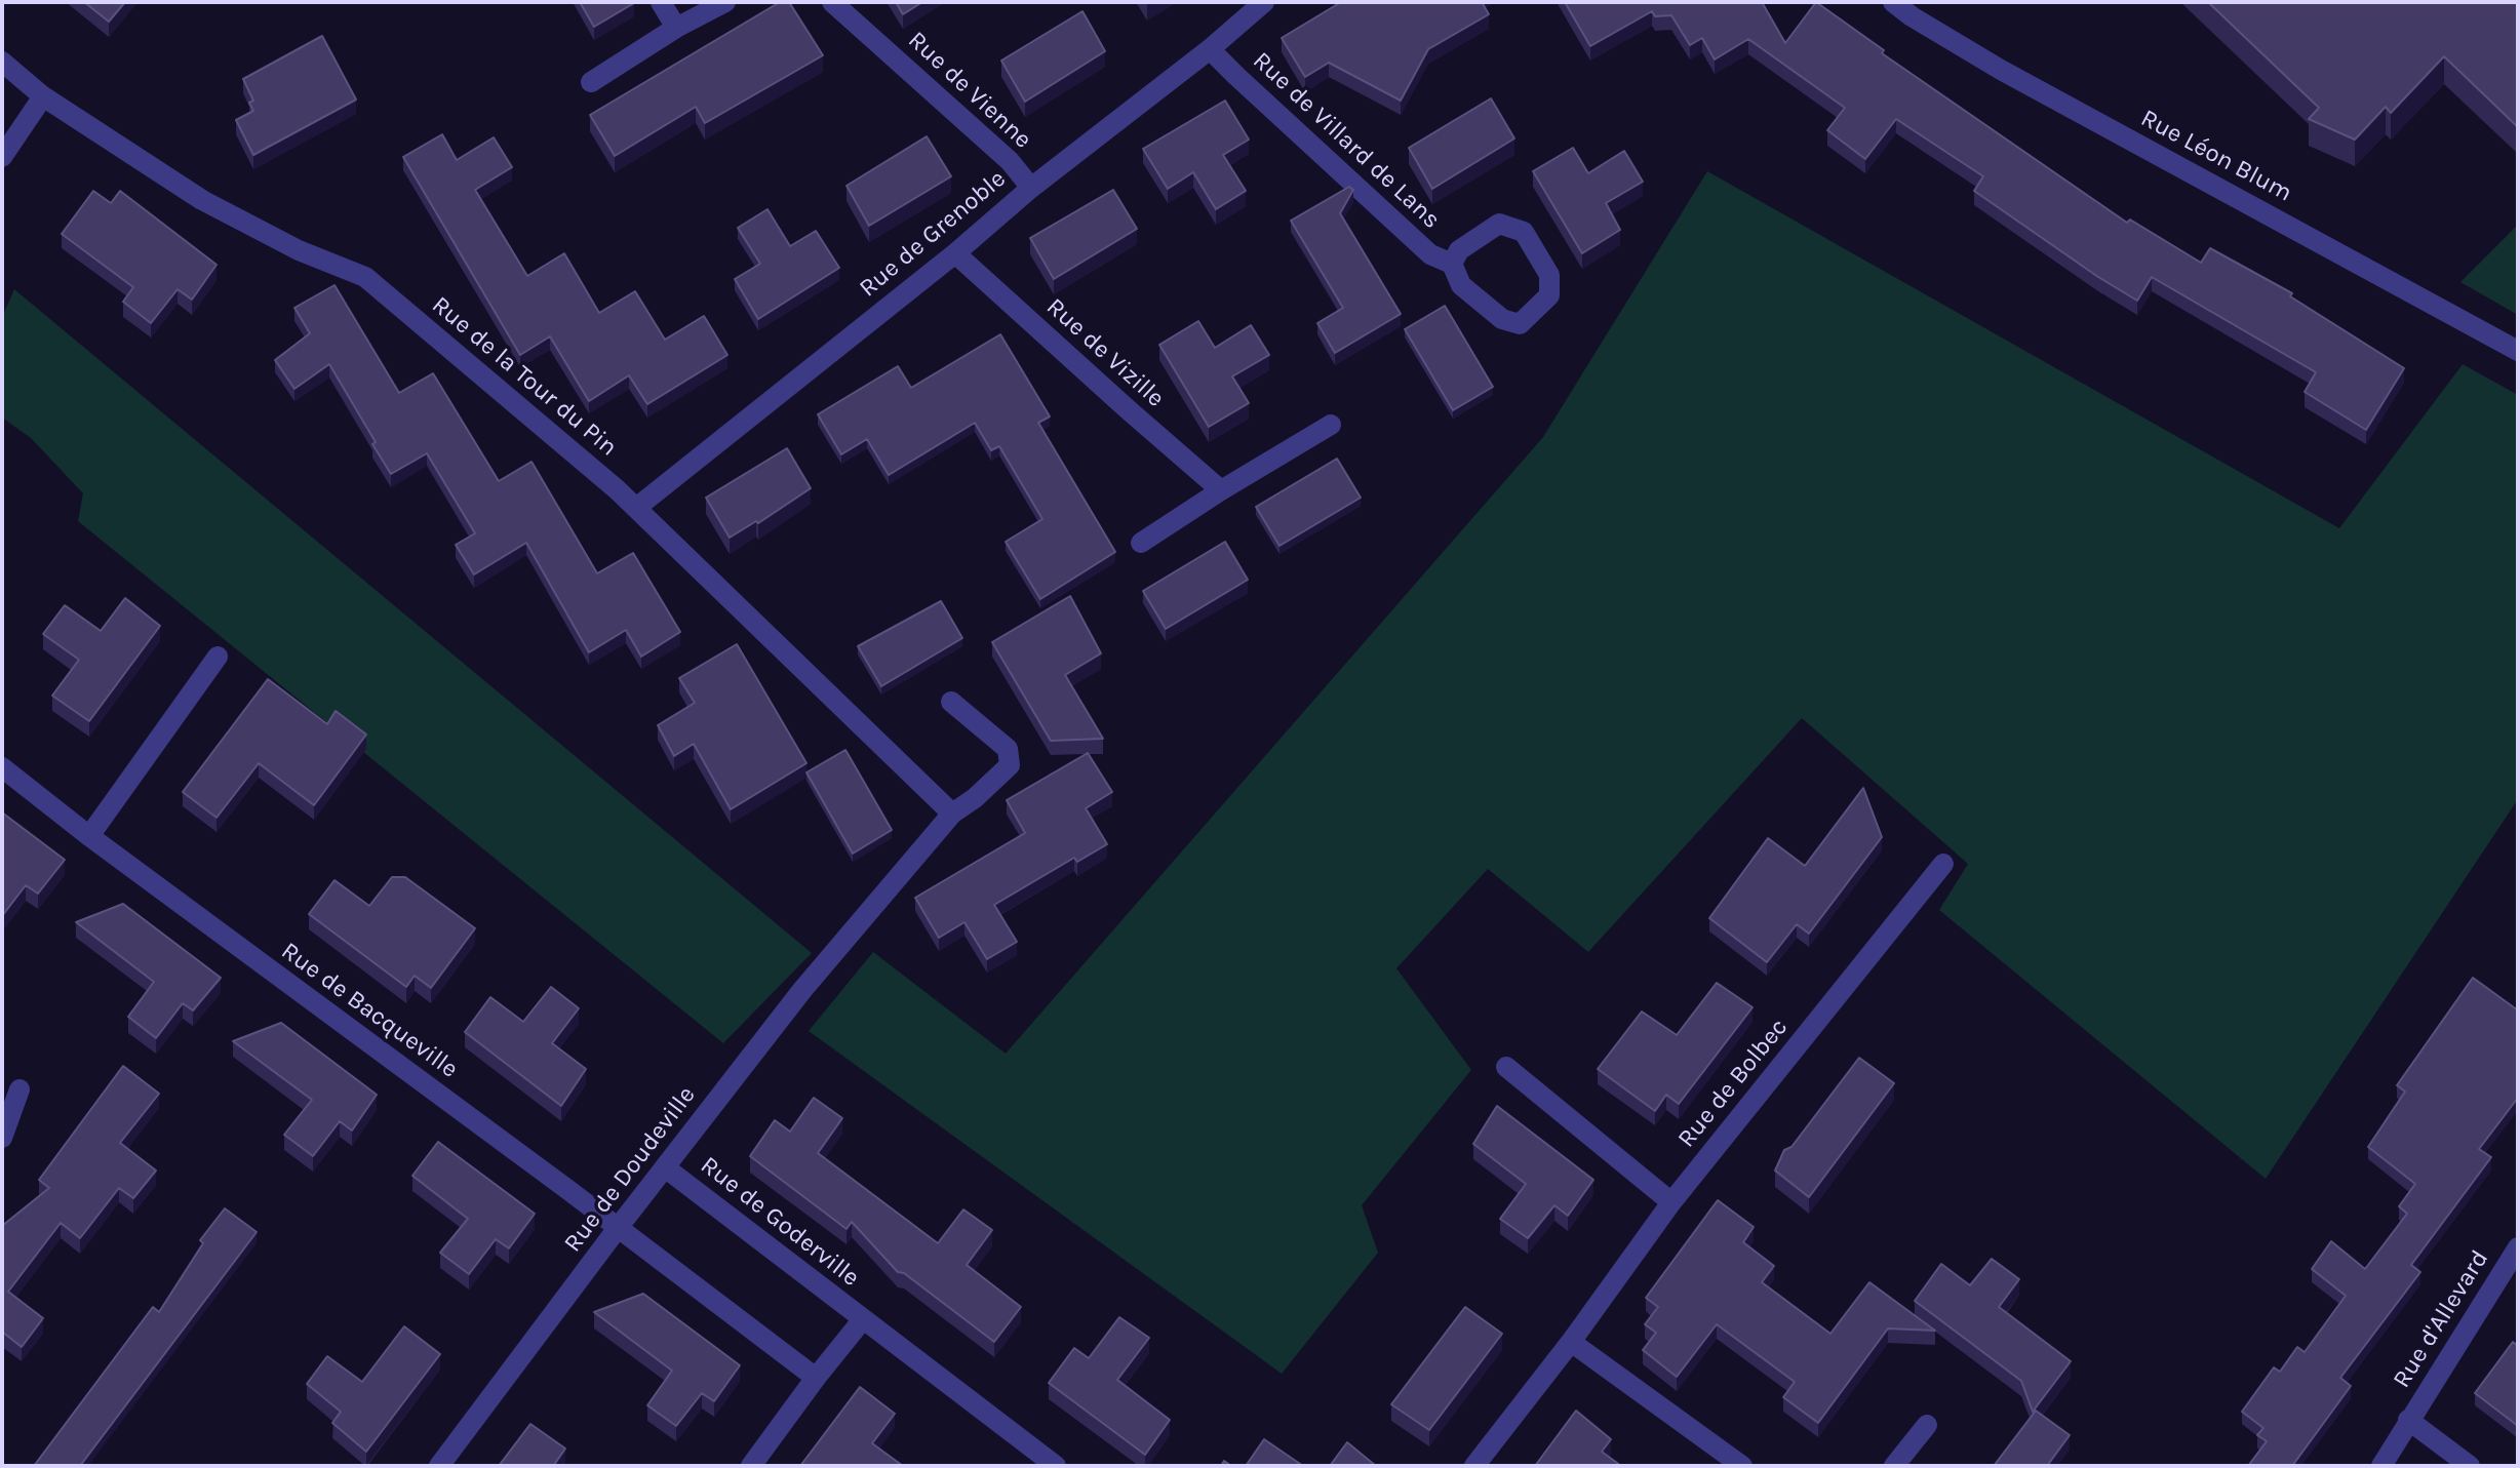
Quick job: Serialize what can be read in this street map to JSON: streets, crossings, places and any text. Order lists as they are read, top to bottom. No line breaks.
{"streets":{"street":["Rue de Vienne","Rue de Villard de Lans","Rue Léon Blum","Rue de Grenoble","Rue de Vizille","Rue de la Tour du Pin","Rue de Bacqueville","Rue de Bolbec","Rue de Doudeville","Rue de Goderville","Rue d'Allevard"]},"crossings":[["Rue de Vienne","Rue de Grenoble"],["Rue de Villard de Lans","Rue de Grenoble"],["Rue de Grenoble","Rue de Vizille"],["Rue de Grenoble","Rue de la Tour du Pin"],["Rue de la Tour du Pin","Rue de Doudeville"],["Rue de Bacqueville","Rue de Doudeville"],["Rue de Doudeville","Rue de Goderville"]]}
